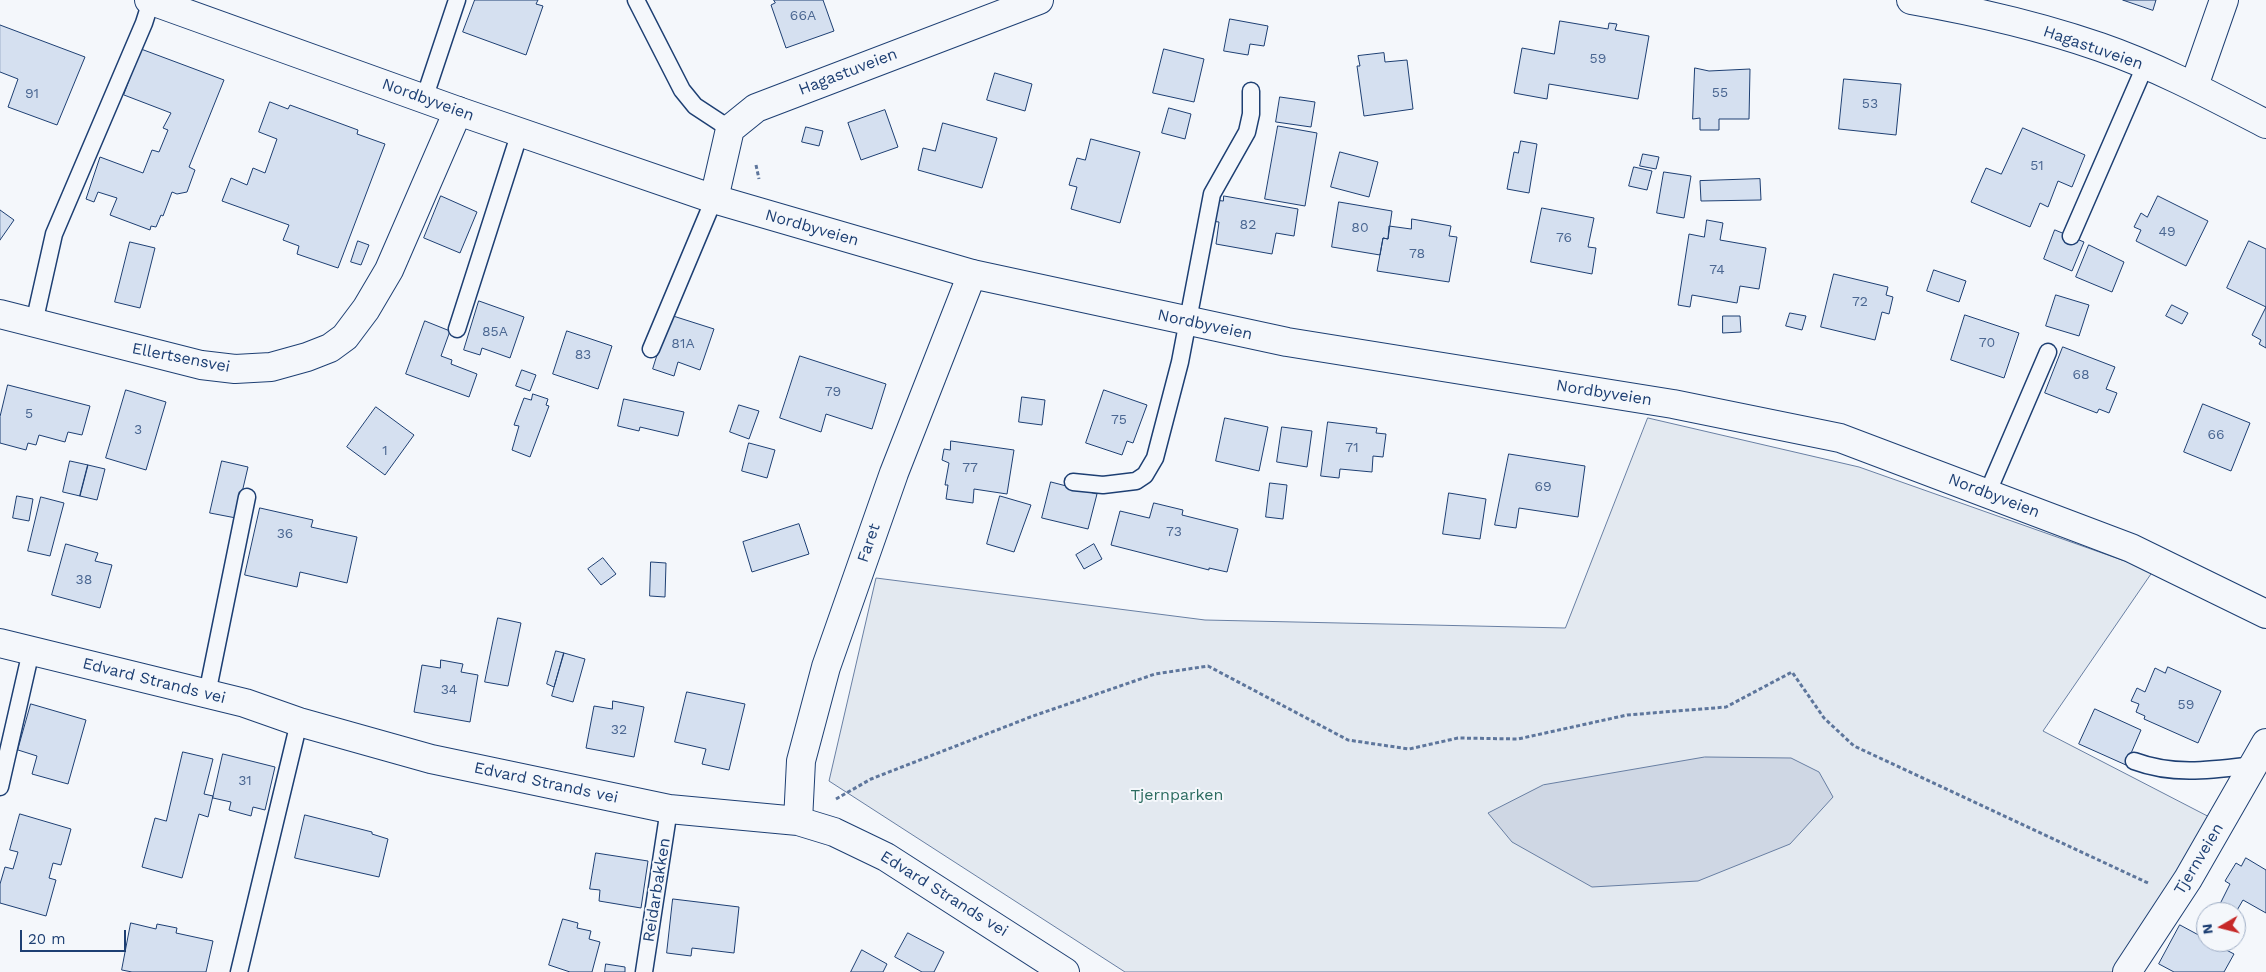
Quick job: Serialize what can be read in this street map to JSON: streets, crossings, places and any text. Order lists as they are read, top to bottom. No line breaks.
{"streets":{"street":["Hagastuveien","Nordbyveien","Ellertsensvei","Faret","Edvard Strands vei","Tjernveien"],"lane":["Reidarbakken"]},"crossings":[["Nordbyveien","Ellertsensvei"],["Nordbyveien","Faret"],["Faret","Edvard Strands vei"],["Edvard Strands vei","Reidarbakken"]],"parks":["Tjernparken"],"house_numbers":["66A","59","55","91","53","51","82","80","49","76","78","74","72","85A","70","81A","83","68","79","5","75","3","66","71","1","77","69","73","36","38","34","59","32","31"],"scale_bar":"20 m","north":"left"}
